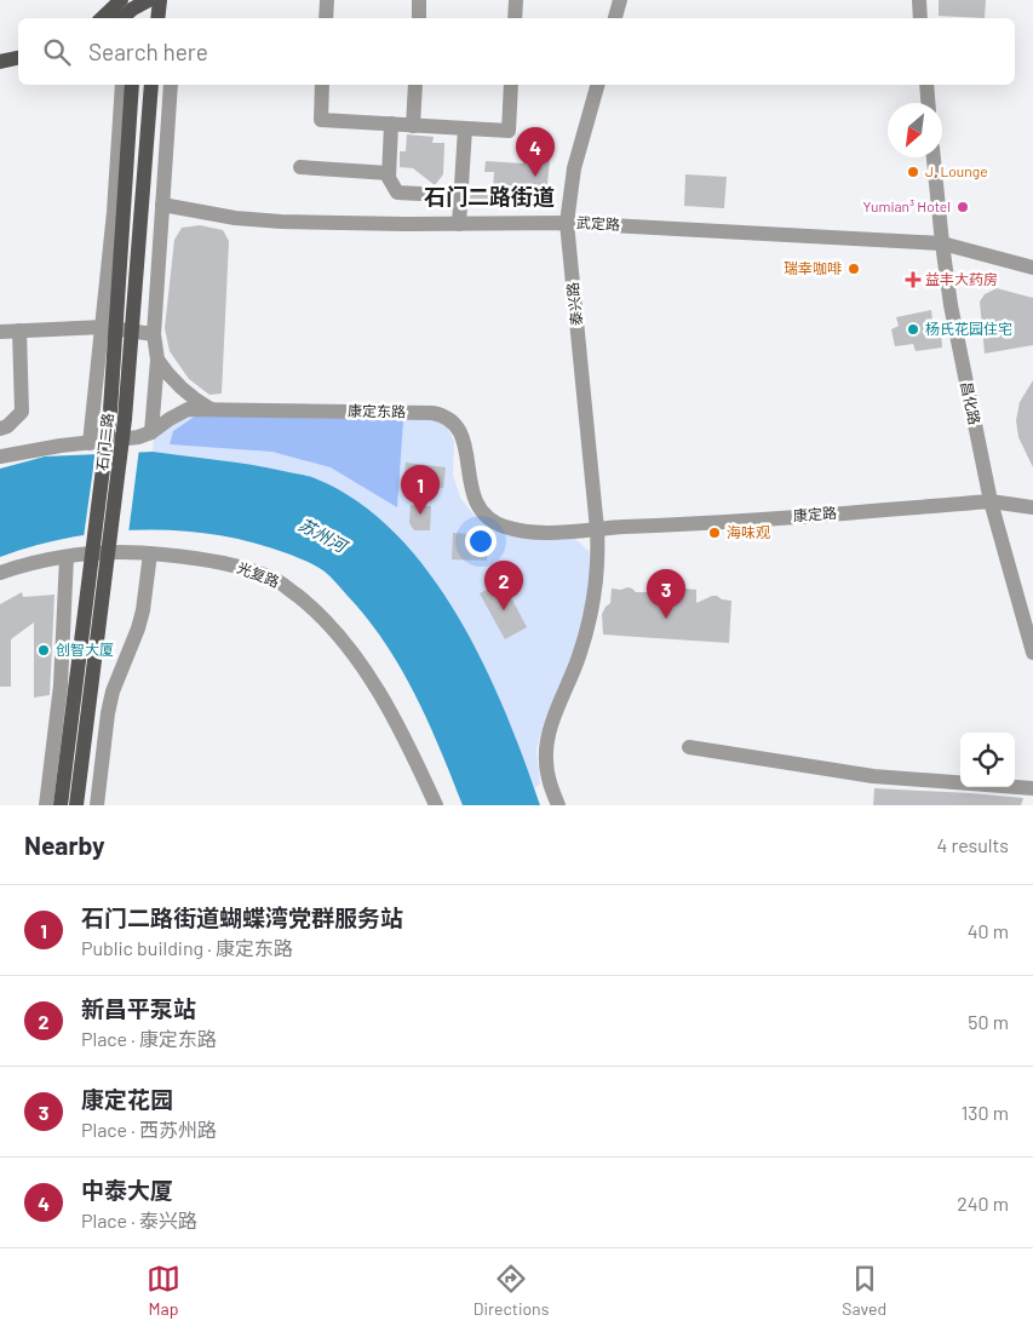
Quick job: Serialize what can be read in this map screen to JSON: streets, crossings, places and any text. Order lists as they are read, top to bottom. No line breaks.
{"streets":{"main road":["石门二路"],"street":["武定路","泰兴路","昌化路","康定东路","康定路","光复路"]},"crossings":[["武定路","泰兴路"],["武定路","昌化路"],["泰兴路","康定东路"],["泰兴路","康定路"],["昌化路","康定路"],["康定东路","石门二路"],["康定东路","康定路"]],"districts":["石门二路街道"],"water":["苏州河"],"places":{"other":["J. Lounge","Yumian³ Hotel","瑞幸咖啡","杨氏花园住宅","海味观","创智大厦"],"health":["益丰大药房"]},"north":"bottom left","page":{"search":"Search here","pins":["4","1","2","3"],"heading":["Nearby","4 results"],"list":[{"mark":"1","name":"石门二路街道蝴蝶湾党群服务站","note":"Public building · 康定东路","value":"40 m"},{"mark":"2","name":"新昌平泵站","note":"Place · 康定东路","value":"50 m"},{"mark":"3","name":"康定花园","note":"Place · 西苏州路","value":"130 m"},{"mark":"4","name":"中泰大厦","note":"Place · 泰兴路","value":"240 m"}],"nav":["Map","Directions","Saved"]}}
